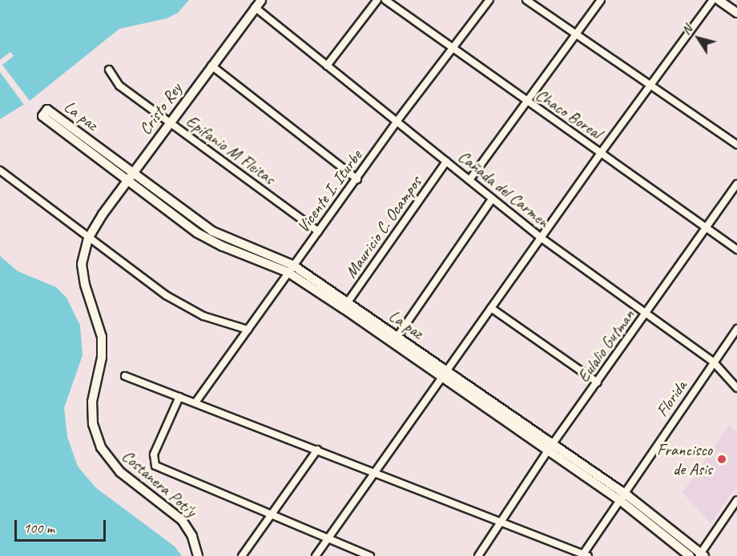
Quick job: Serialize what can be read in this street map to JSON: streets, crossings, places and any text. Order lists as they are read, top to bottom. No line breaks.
{"streets":{"street":["Cristo Rey","Chaco Boreal","La paz","Epifanio M Fleitas","Cañada del Carmen","Vicente I. Iturbe","Mauricio C. Ocampos","Eulalio Gutman","Florida","Costanera Poti'y"]},"crossings":[["Cristo Rey","La paz"],["Cristo Rey","Epifanio M Fleitas"],["Cristo Rey","Cañada del Carmen"],["Cristo Rey","Costanera Poti'y"],["Chaco Boreal","Vicente I. Iturbe"],["Chaco Boreal","Eulalio Gutman"],["La paz","Vicente I. Iturbe"],["La paz","Mauricio C. Ocampos"],["La paz","Eulalio Gutman"],["La paz","Florida"],["Epifanio M Fleitas","Vicente I. Iturbe"],["Cañada del Carmen","Vicente I. Iturbe"],["Cañada del Carmen","Mauricio C. Ocampos"],["Cañada del Carmen","Eulalio Gutman"],["Cañada del Carmen","Florida"]],"places":["Francisco de Asis"],"scale_bar":"100 m","north":"top left"}
